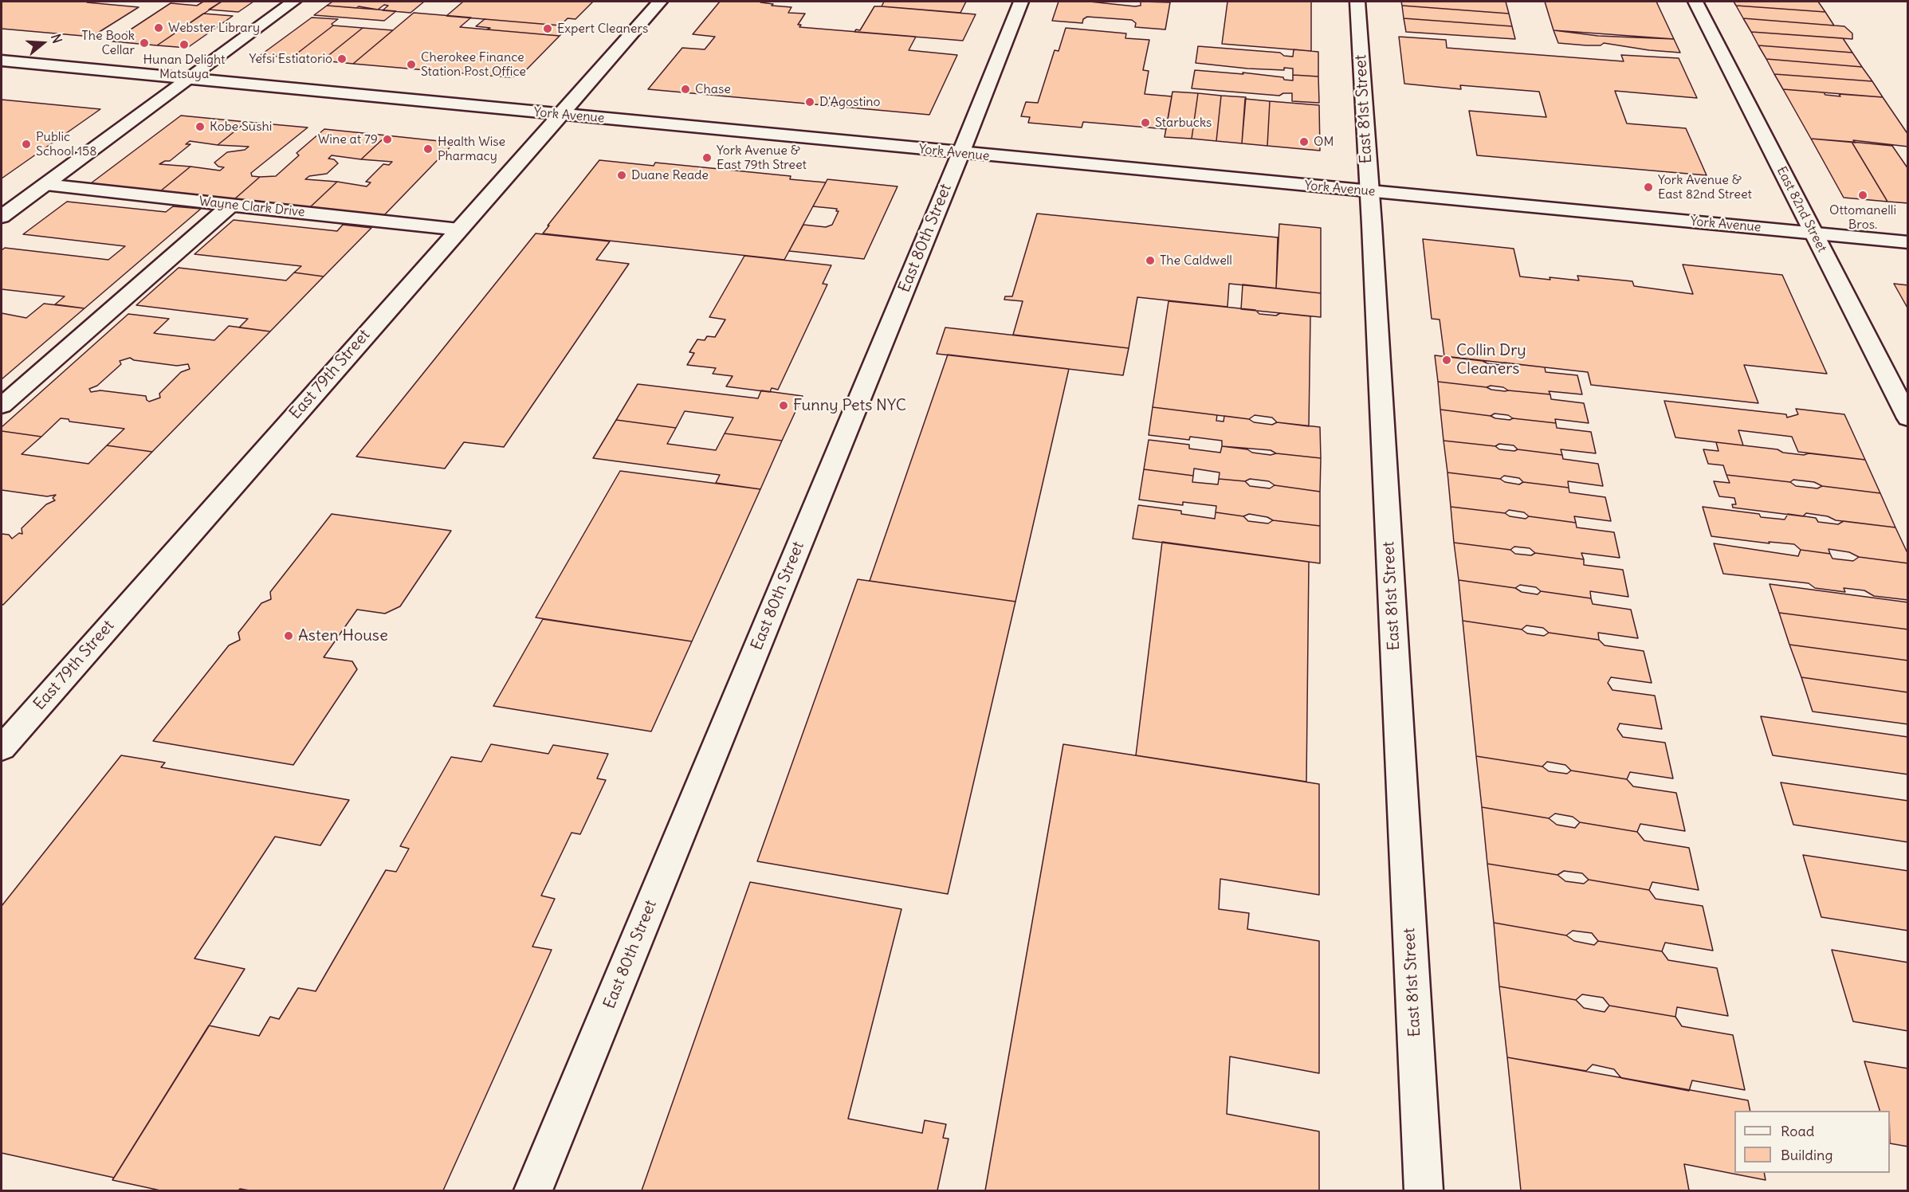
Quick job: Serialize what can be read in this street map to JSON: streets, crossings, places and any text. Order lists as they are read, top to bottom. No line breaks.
{"streets":{"street":["East 81st Street","York Avenue","Wayne Clark Drive","East 82nd Street","East 80th Street","East 79th Street"]},"crossings":[["East 81st Street","York Avenue"],["York Avenue","East 82nd Street"],["York Avenue","East 80th Street"],["York Avenue","East 79th Street"],["Wayne Clark Drive","East 79th Street"]],"places":["Webster Library","Expert Cleaners","The Book Cellar","Hunan Delight Matsuya","Yefsi Estiatorio","Cherokee Finance Station Post Office","Chase","D'Agostino","Starbucks","Kobe Sushi","Wine at 79","OM","Public School 158","Health Wise Pharmacy","York Avenue & East 79th Street","Duane Reade","York Avenue & East 82nd Street","Ottomanelli Bros.","The Caldwell","Collin Dry Cleaners","Funny Pets NYC","Asten House"],"legend":["Road","Building"],"north":"right"}
